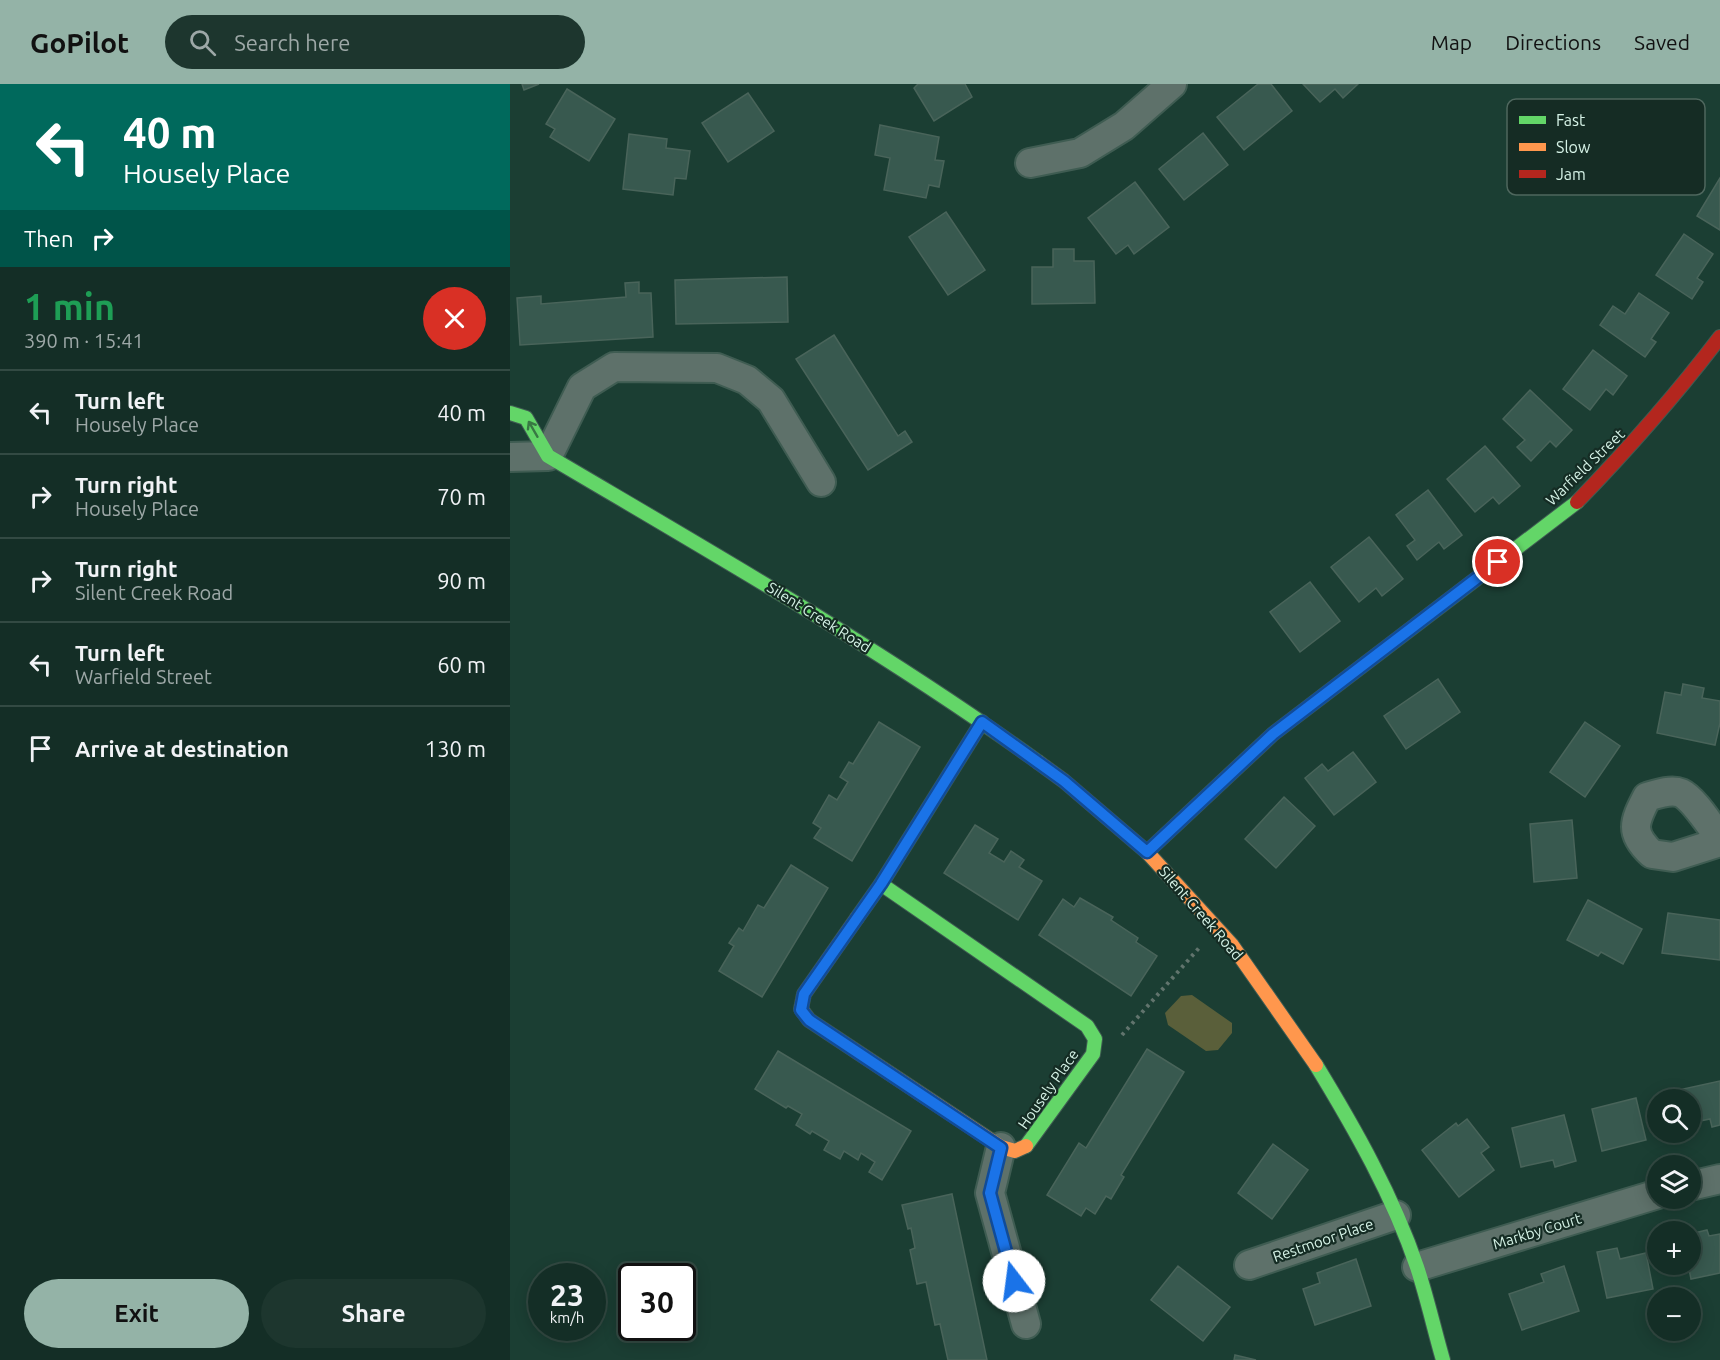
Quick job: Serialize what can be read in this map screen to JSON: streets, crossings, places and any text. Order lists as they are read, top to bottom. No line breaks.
{"streets":{"street":["Warfield Street","Silent Creek Road","Housely Place","Markby Court","Restmoor Place"]},"crossings":[["Warfield Street","Silent Creek Road"],["Silent Creek Road","Markby Court"],["Silent Creek Road","Restmoor Place"]],"legend":["Fast","Slow","Jam"],"page":{"header":"GoPilot","search":"Search here","nav":["Map","Directions","Saved"],"turn":["40 m","Housely Place"],"then":"Then","heading":["1 min","390 m · 15:41"],"list":[{"name":"Turn left","note":"Housely Place","value":"40 m"},{"name":"Turn right","note":"Housely Place","value":"70 m"},{"name":"Turn right","note":"Silent Creek Road","value":"90 m"},{"name":"Turn left","note":"Warfield Street","value":"60 m"},{"name":"Arrive at destination","value":"130 m"}],"map_buttons":["+","−"],"speed":"23 km/h","limit":"30","buttons":["Exit","Share"]}}
